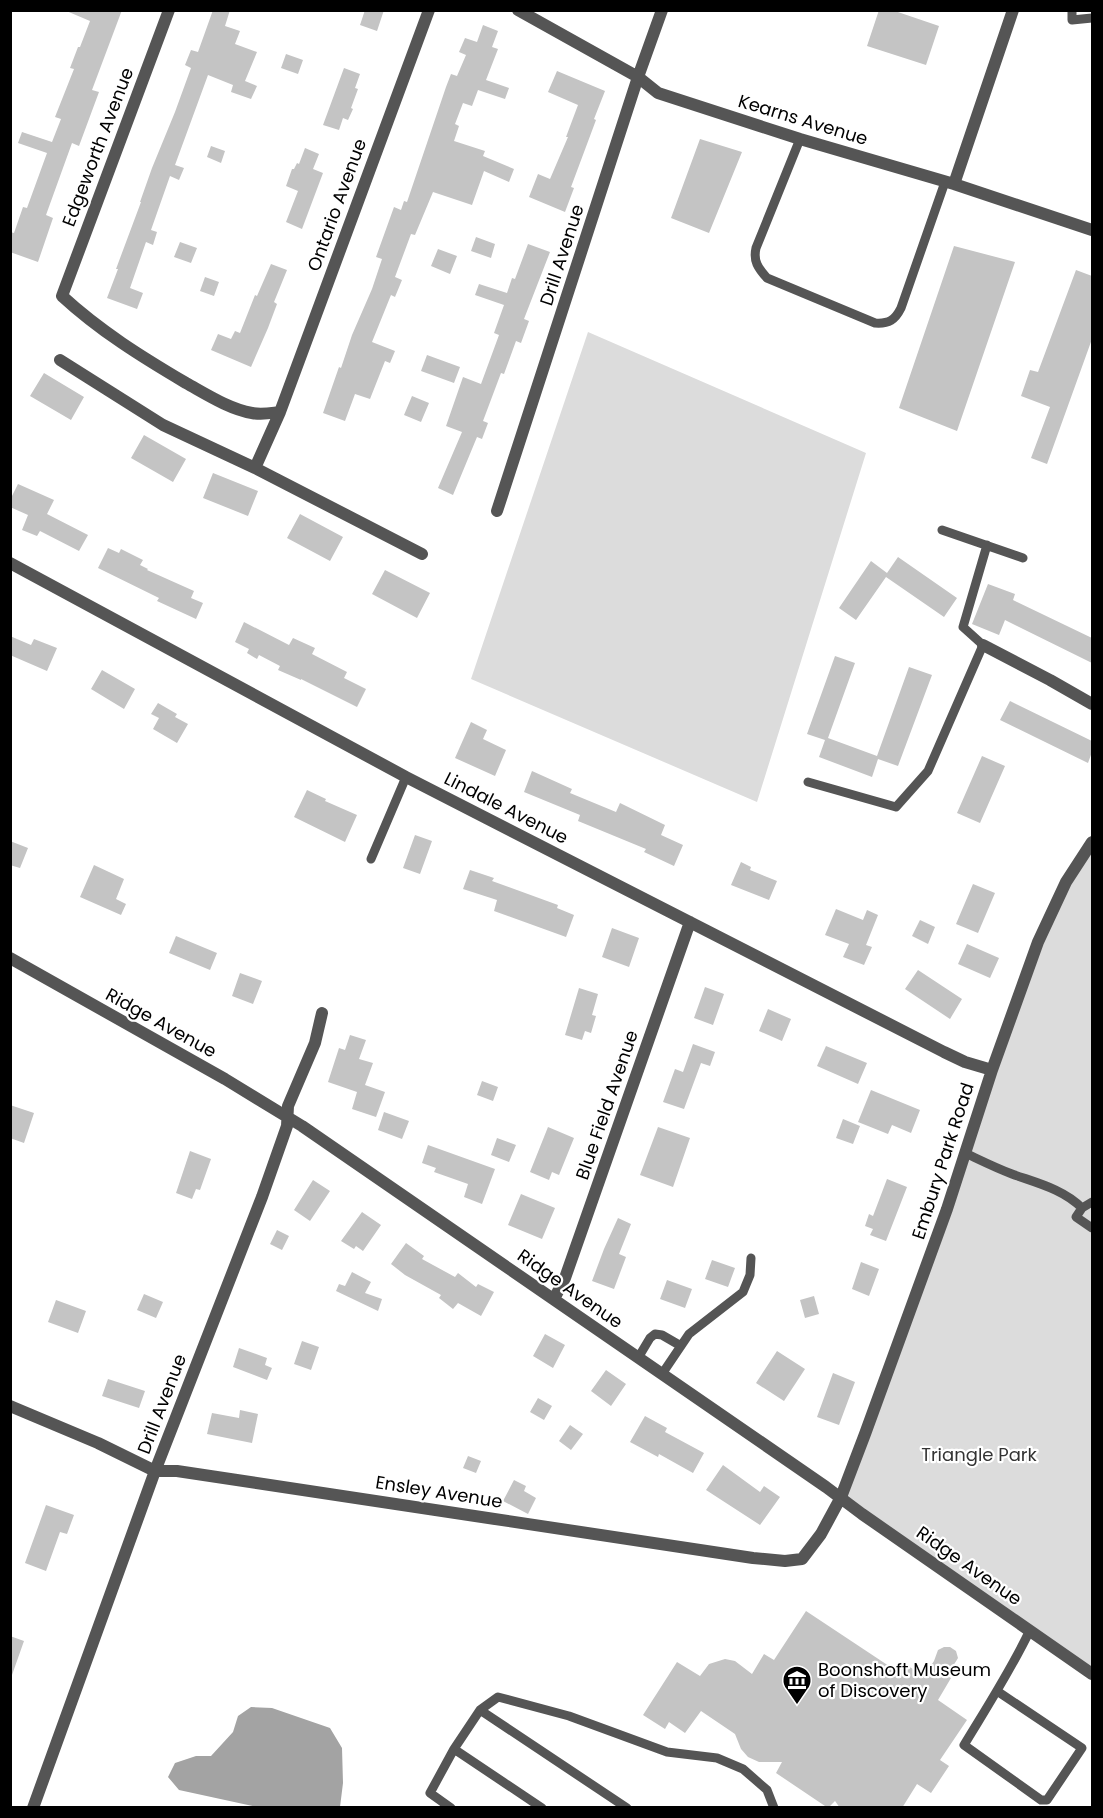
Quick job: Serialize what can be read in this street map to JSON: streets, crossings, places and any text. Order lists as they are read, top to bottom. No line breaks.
{"streets":{"street":["Kearns Avenue","Edgeworth Avenue","Ontario Avenue","Drill Avenue","Lindale Avenue","Ridge Avenue","Blue Field Avenue","Embury Park Road","Ensley Avenue"]},"crossings":[["Kearns Avenue","Drill Avenue"],["Edgeworth Avenue","Ontario Avenue"],["Drill Avenue","Ridge Avenue"],["Drill Avenue","Ensley Avenue"],["Lindale Avenue","Blue Field Avenue"],["Lindale Avenue","Embury Park Road"],["Ridge Avenue","Blue Field Avenue"],["Ridge Avenue","Embury Park Road"],["Ridge Avenue","Ensley Avenue"],["Embury Park Road","Ensley Avenue"]],"parks":["Triangle Park"],"places":{"museum":["Boonshoft Museum of Discovery"]}}
